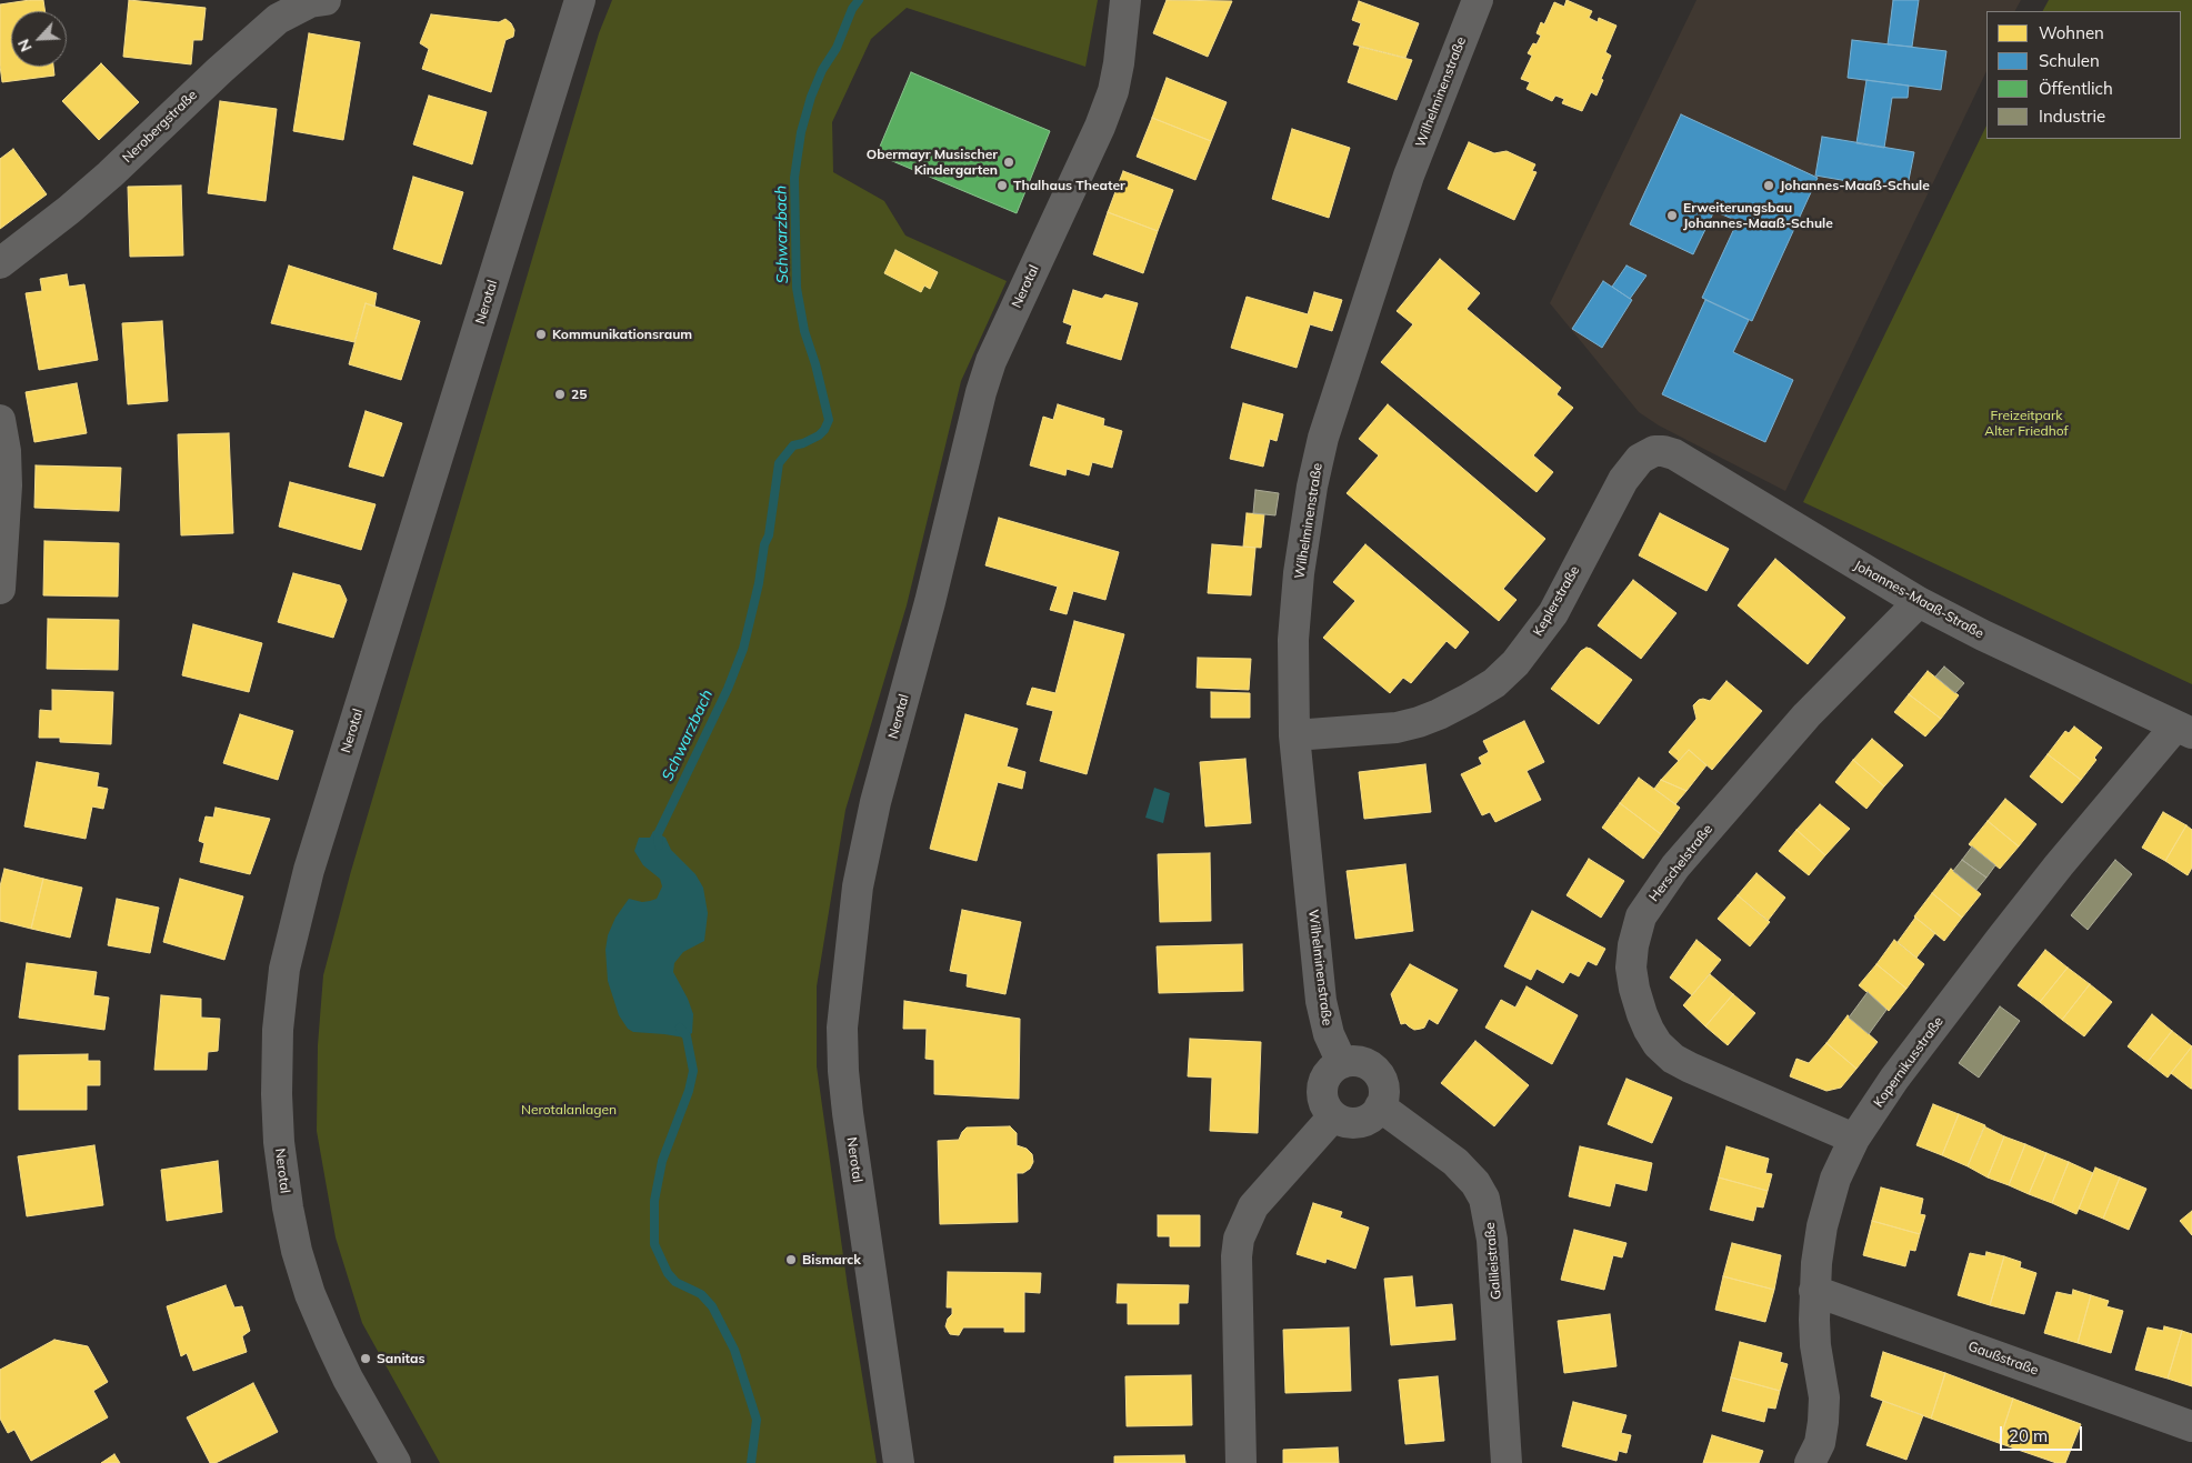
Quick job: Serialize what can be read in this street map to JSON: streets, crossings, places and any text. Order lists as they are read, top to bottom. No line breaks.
{"streets":{"street":["Wilhelminenstraße","Nerobergstraße","Nerotal","Johannes-Maaß-Straße","Keplerstraße","Herschelstraße","Kopernikusstraße","Galileistraße","Gaußstraße"]},"crossings":[["Wilhelminenstraße","Keplerstraße"],["Wilhelminenstraße","Galileistraße"],["Johannes-Maaß-Straße","Keplerstraße"],["Johannes-Maaß-Straße","Herschelstraße"],["Johannes-Maaß-Straße","Kopernikusstraße"],["Herschelstraße","Kopernikusstraße"],["Kopernikusstraße","Gaußstraße"]],"water":["Schwarzbach"],"parks":["Freizeitpark Alter Friedhof","Nerotalanlagen"],"places":["Obermayr Musischer Kindergarten","Thalhaus Theater","Johannes-Maaß-Schule","Erweiterungsbau Johannes-Maaß-Schule","Kommunikationsraum","25","Bismarck","Sanitas"],"legend":["Wohnen","Schulen","Öffentlich","Industrie"],"scale_bar":"20 m","north":"bottom left"}
